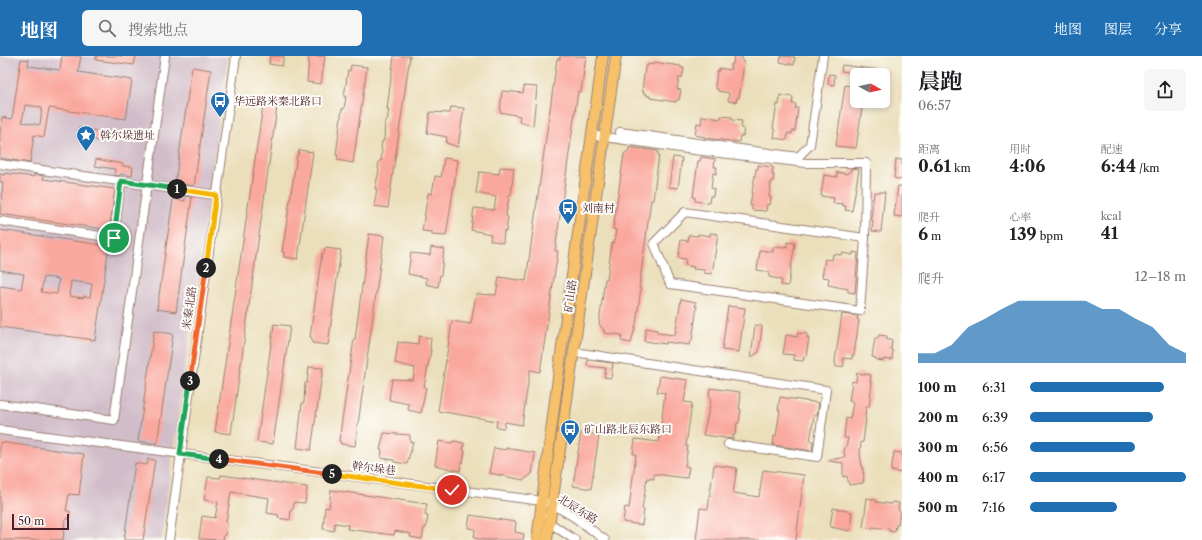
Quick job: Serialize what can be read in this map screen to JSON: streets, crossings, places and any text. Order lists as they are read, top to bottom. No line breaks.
{"streets":{"main road":["矿山路"],"street":["米秦北路","幹尔垛巷","北辰东路"]},"crossings":[["矿山路","幹尔垛巷"],["矿山路","北辰东路"],["米秦北路","幹尔垛巷"],["幹尔垛巷","北辰东路"]],"places":{"bus stop":["华远路米秦北路口","刘南村","矿山路北辰东路口"],"place":["斡尔垛遗址"]},"scale_bar":"50 m","north":"right","page":{"header":"地图","search":"搜索地点","nav":["地图","图层","分享"],"heading":["晨跑","06:57"],"stats":[["距离","0.61 km"],["用时","4:06"],["配速","6:44 /km"],["爬升","6 m"],["心率","139 bpm"],["kcal","41"]],"pins":["1","2","3","4","5"],"chart":["爬升","12–18 m"],"list":[{"name":"100 m","note":"6:31"},{"name":"200 m","note":"6:39"},{"name":"300 m","note":"6:56"},{"name":"400 m","note":"6:17"},{"name":"500 m","note":"7:16"}],"scale":"50 m"}}
